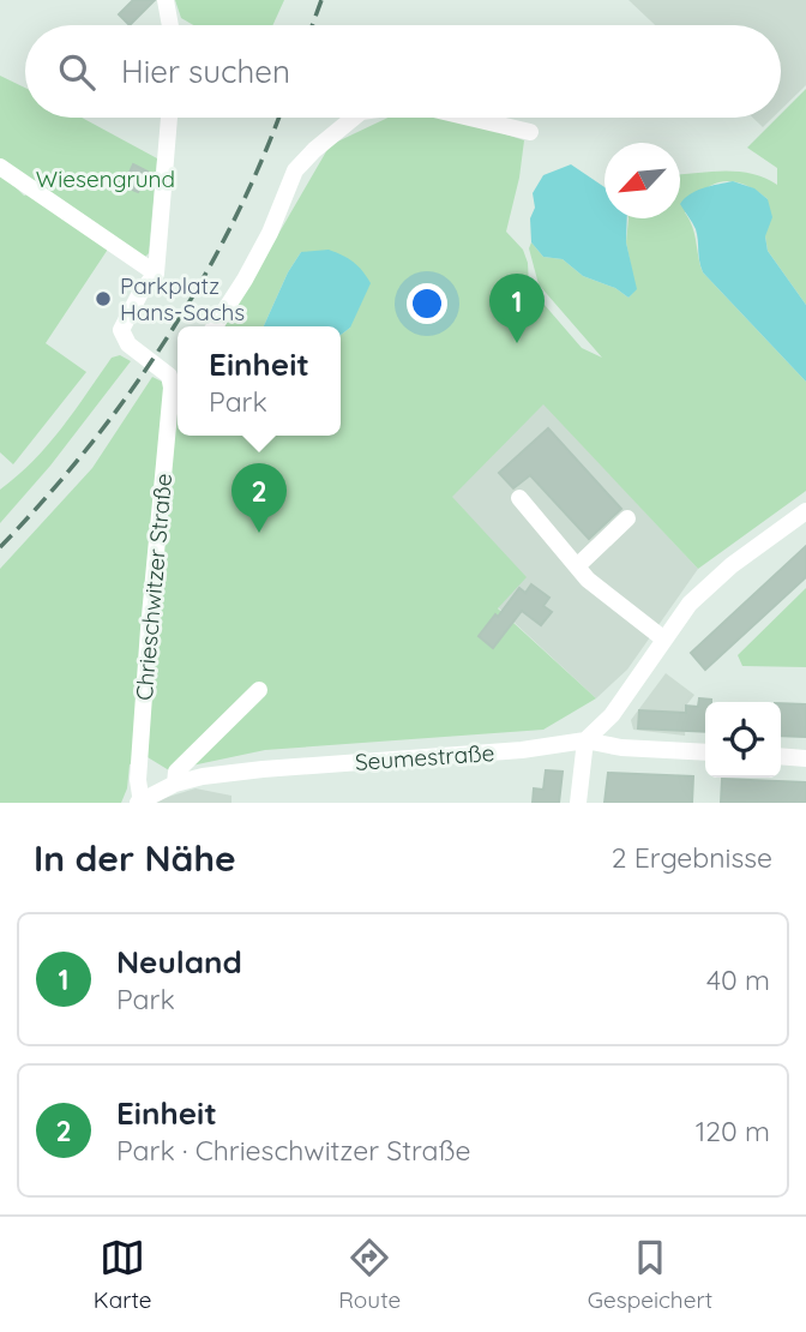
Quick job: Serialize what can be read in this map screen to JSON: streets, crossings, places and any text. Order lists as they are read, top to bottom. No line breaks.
{"streets":{"street":["Chrieschwitzer Straße","Seumestraße"]},"crossings":[["Chrieschwitzer Straße","Seumestraße"]],"parks":["Wiesengrund"],"places":["Parkplatz Hans-Sachs"],"north":"bottom left","page":{"search":"Hier suchen","pins":["1","2"],"popup":["Einheit","Park"],"heading":["In der Nähe","2 Ergebnisse"],"list":[{"mark":"1","name":"Neuland","note":"Park","value":"40 m"},{"mark":"2","name":"Einheit","note":"Park · Chrieschwitzer Straße","value":"120 m"}],"nav":["Karte","Route","Gespeichert"]}}
